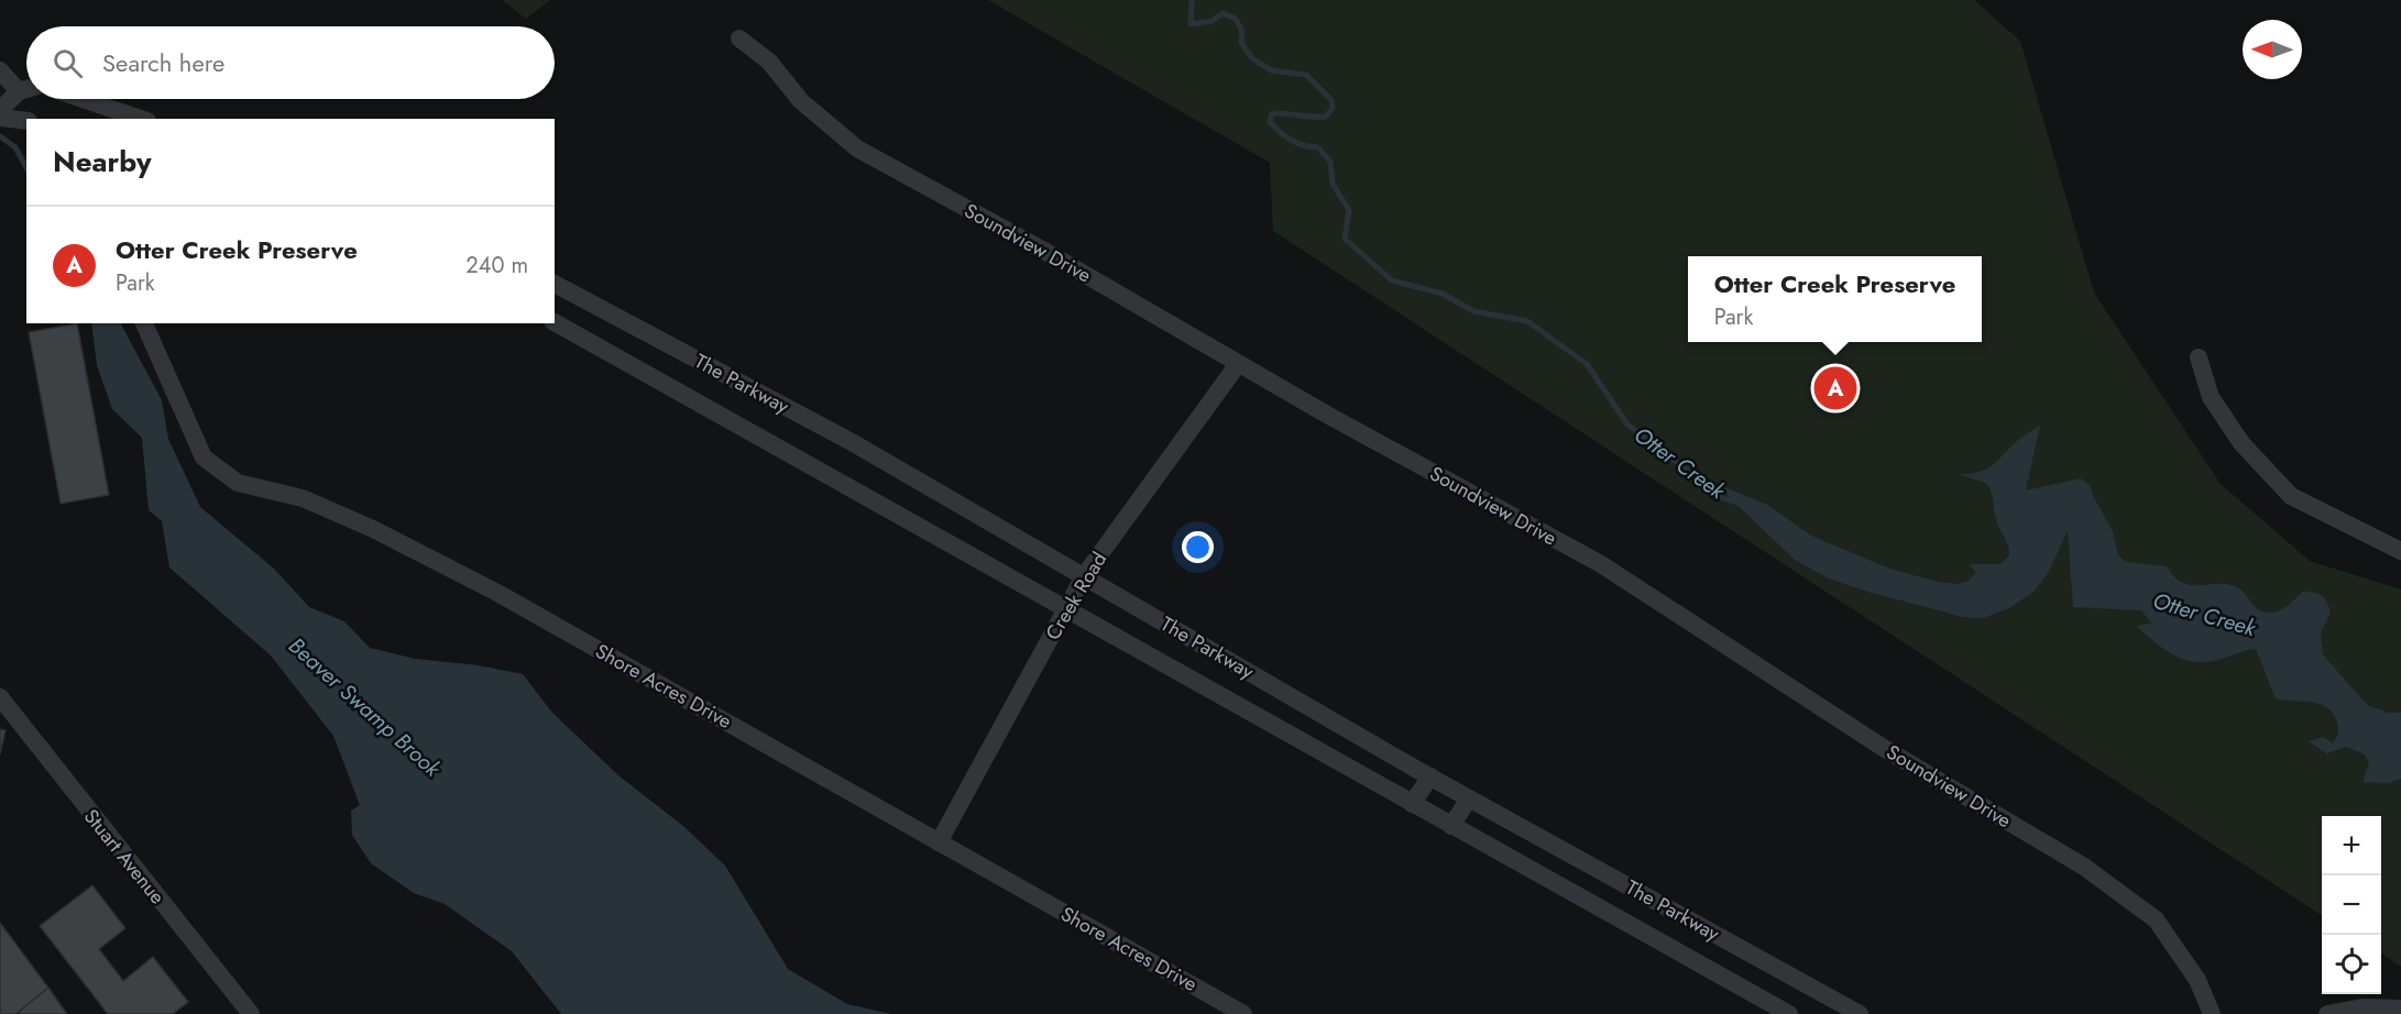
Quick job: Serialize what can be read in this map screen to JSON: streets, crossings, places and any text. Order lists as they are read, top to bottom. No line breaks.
{"streets":{"street":["Soundview Drive","The Parkway","Creek Road","Shore Acres Drive","Stuart Avenue"]},"crossings":[["Soundview Drive","Creek Road"],["The Parkway","Creek Road"],["Creek Road","Shore Acres Drive"]],"water":["Otter Creek","Beaver Swamp Brook"],"north":"left","page":{"search":"Search here","heading":"Nearby","list":[{"mark":"A","name":"Otter Creek Preserve","note":"Park","value":"240 m"}],"popup":["Otter Creek Preserve","Park"],"pins":"A","map_buttons":["+","−"]}}
